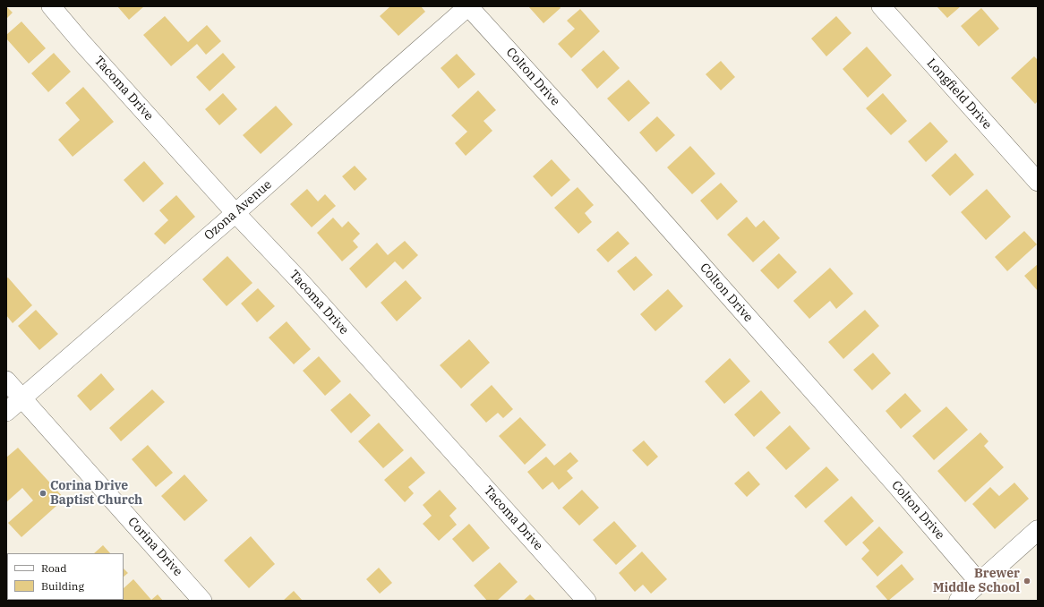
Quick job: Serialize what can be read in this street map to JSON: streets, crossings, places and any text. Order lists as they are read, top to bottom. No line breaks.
{"streets":{"street":["Colton Drive","Tacoma Drive","Longfield Drive","Ozona Avenue","Corina Drive"]},"crossings":[["Colton Drive","Ozona Avenue"],["Tacoma Drive","Ozona Avenue"],["Ozona Avenue","Corina Drive"]],"places":["Corina Drive Baptist Church","Brewer Middle School"],"legend":["Road","Building"]}
